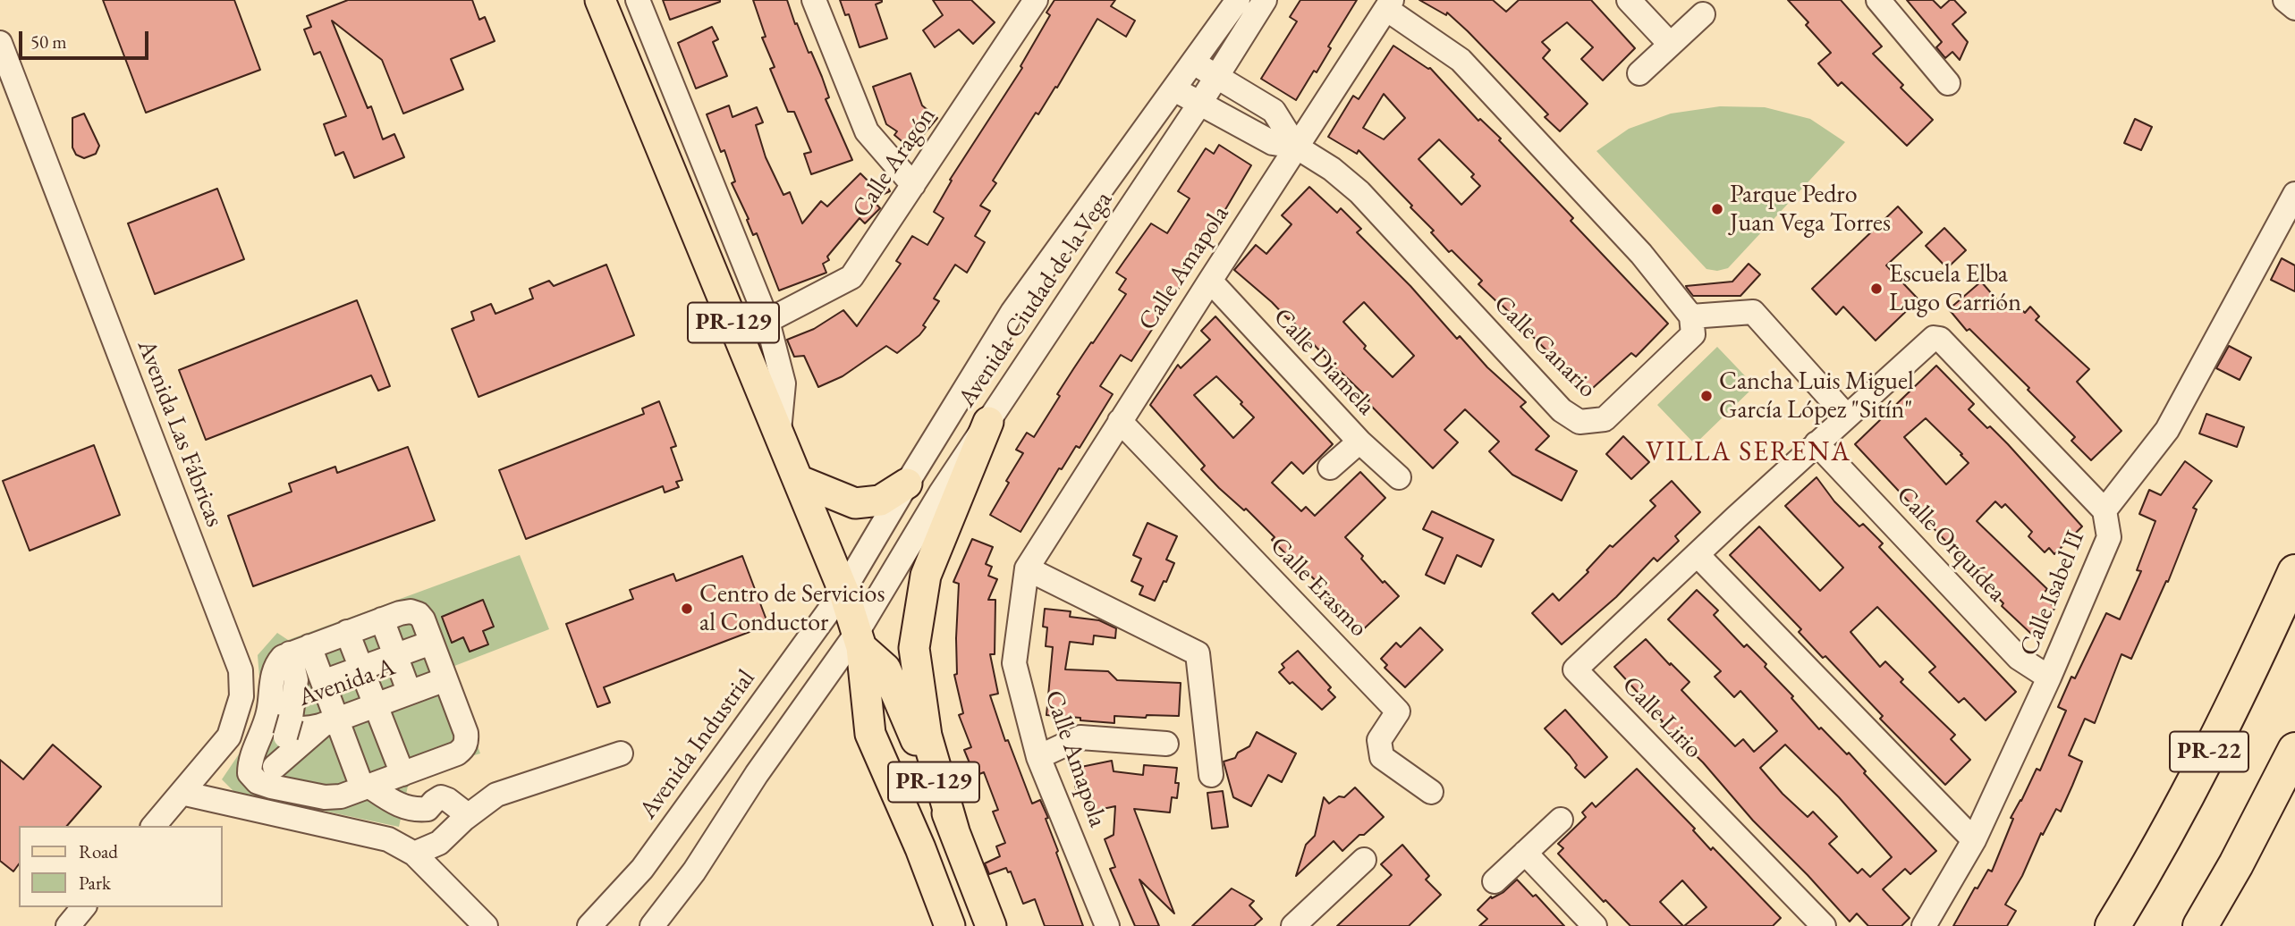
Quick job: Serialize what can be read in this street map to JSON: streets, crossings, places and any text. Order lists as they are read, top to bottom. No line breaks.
{"streets":{"highway":["PR-22"],"main road":["PR-129"],"street":["Calle Aragón","Calle Amapola","Avenida Ciudad de la Vega","Calle Canario","Calle Diamela","Avenida Las Fábricas","Calle Orquídea","Calle Erasmo","Calle Isabel II","Avenida A","Calle Lirio","Avenida Industrial"]},"crossings":[["Calle Aragón","PR-129"],["Calle Amapola","Calle Canario"],["Calle Amapola","Calle Diamela"],["Calle Amapola","Calle Erasmo"],["Avenida Ciudad de la Vega","PR-129"],["Avenida Ciudad de la Vega","Calle Canario"],["Avenida Ciudad de la Vega","Avenida Industrial"],["PR-129","Avenida Industrial"],["Calle Orquídea","Calle Isabel II"],["Calle Orquídea","Calle Lirio"],["Calle Isabel II","Calle Lirio"]],"districts":["VILLA SERENA"],"places":["Parque Pedro Juan Vega Torres","Escuela Elba Lugo Carrión","Cancha Luis Miguel García López \"Sitín\"","Centro de Servicios al Conductor"],"legend":["Road","Park"],"scale_bar":"50 m"}
